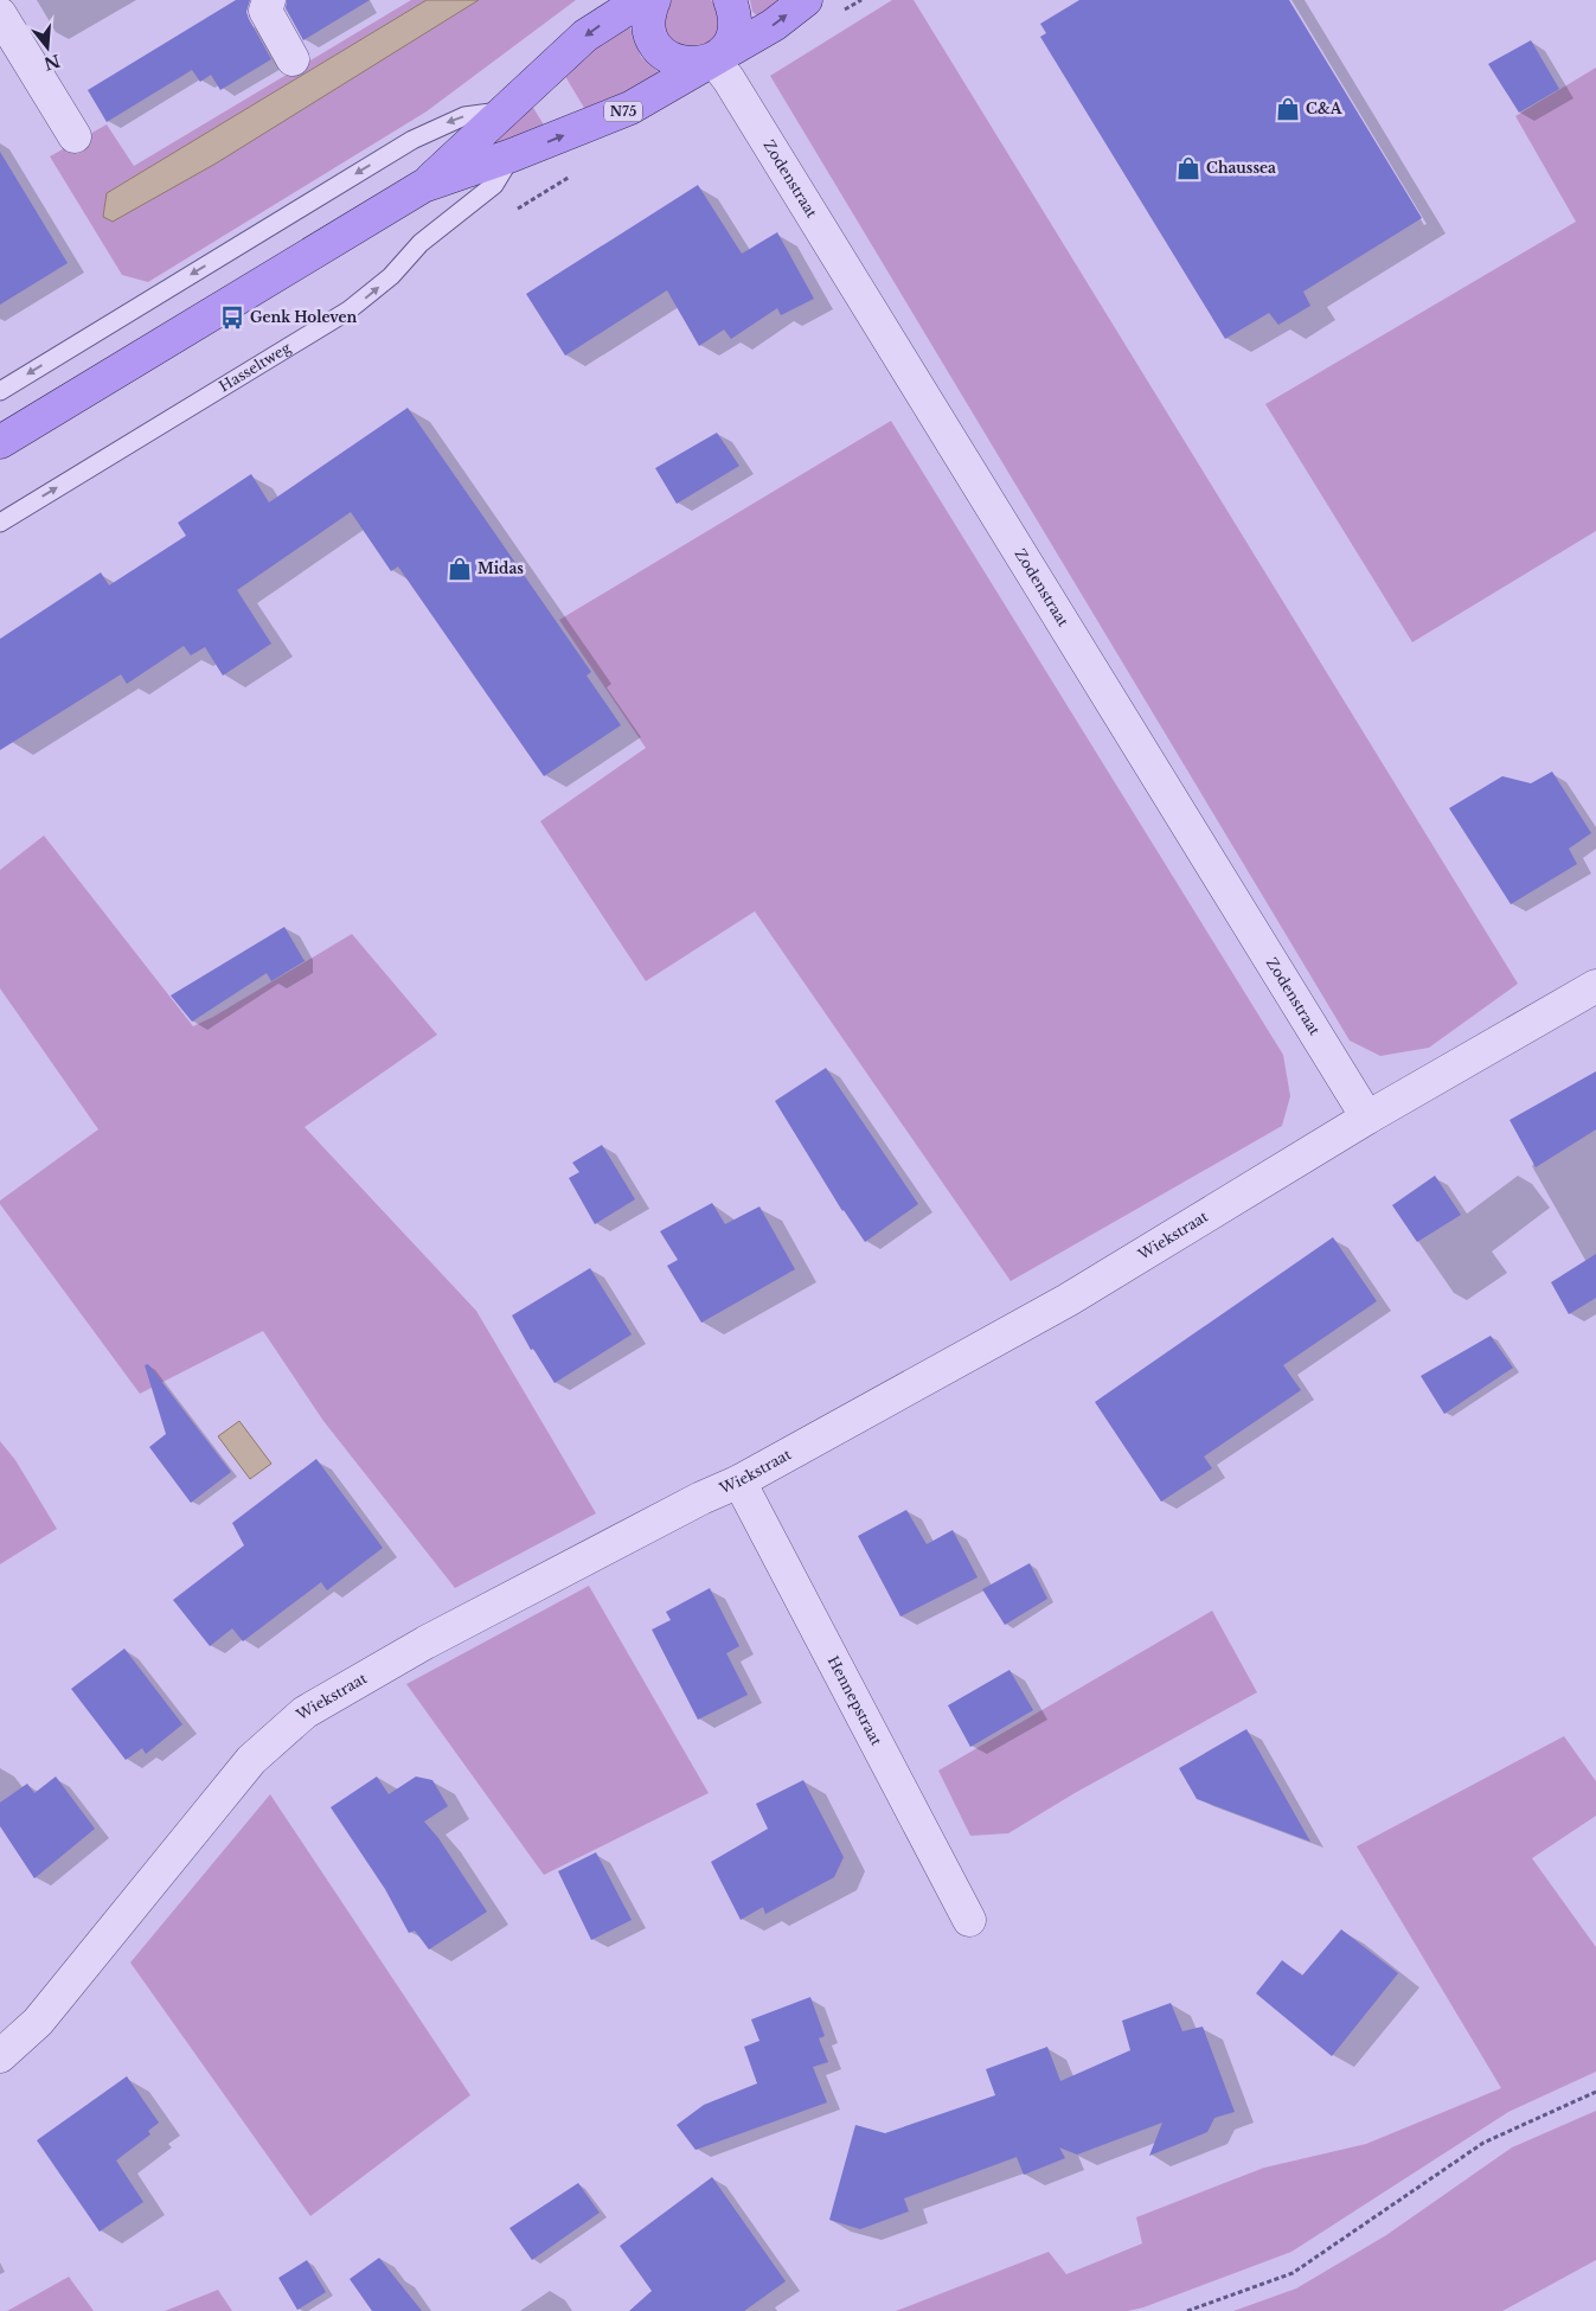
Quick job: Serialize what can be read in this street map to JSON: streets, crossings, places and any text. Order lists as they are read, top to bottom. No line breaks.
{"streets":{"main road":["N75"],"street":["Zodenstraat","Wiekstraat","Hennepstraat"],"lane":["Hasseltweg"]},"crossings":[["N75","Zodenstraat"],["N75","Hasseltweg"],["Zodenstraat","Wiekstraat"],["Wiekstraat","Hennepstraat"]],"places":{"shop":["C&A","Chaussea","Midas"],"bus stop":["Genk Holeven"]},"north":"bottom"}
